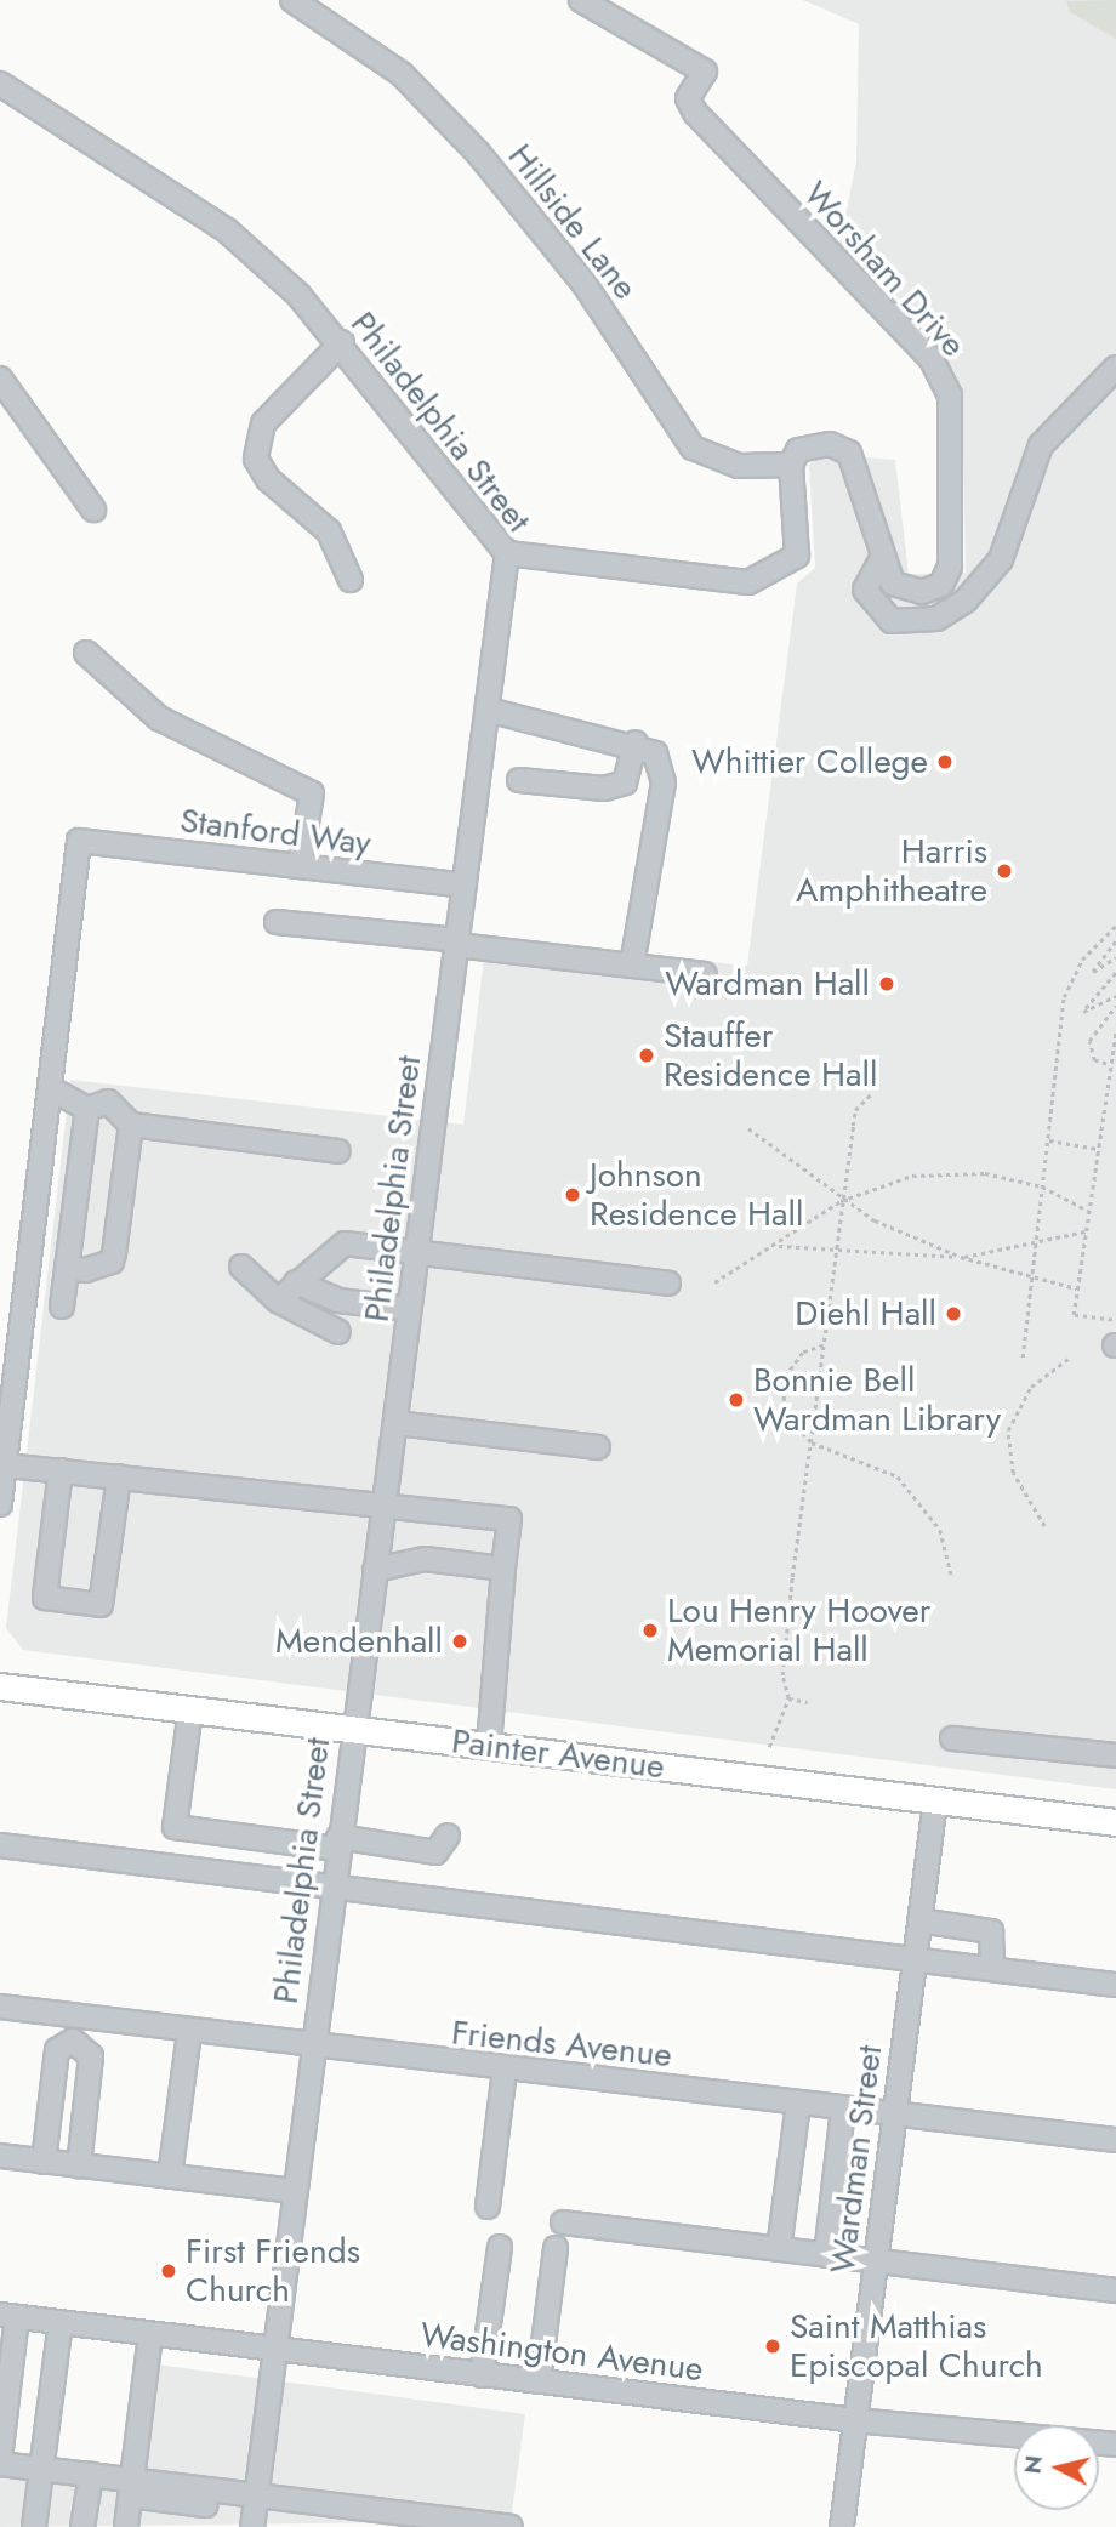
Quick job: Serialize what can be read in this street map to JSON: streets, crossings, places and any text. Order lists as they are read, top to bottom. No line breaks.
{"streets":{"main road":["Painter Avenue"],"street":["Hillside Lane","Worsham Drive","Philadelphia Street","Stanford Way","Friends Avenue","Wardman Street","Washington Avenue"]},"crossings":[["Hillside Lane","Worsham Drive"],["Philadelphia Street","Stanford Way"],["Philadelphia Street","Painter Avenue"],["Philadelphia Street","Friends Avenue"],["Philadelphia Street","Washington Avenue"],["Painter Avenue","Wardman Street"],["Friends Avenue","Wardman Street"],["Wardman Street","Washington Avenue"]],"places":["Whittier College","Harris Amphitheatre","Wardman Hall","Stauffer Residence Hall","Johnson Residence Hall","Diehl Hall","Bonnie Bell Wardman Library","Lou Henry Hoover Memorial Hall","Mendenhall","First Friends Church","Saint Matthias Episcopal Church"],"north":"left"}
